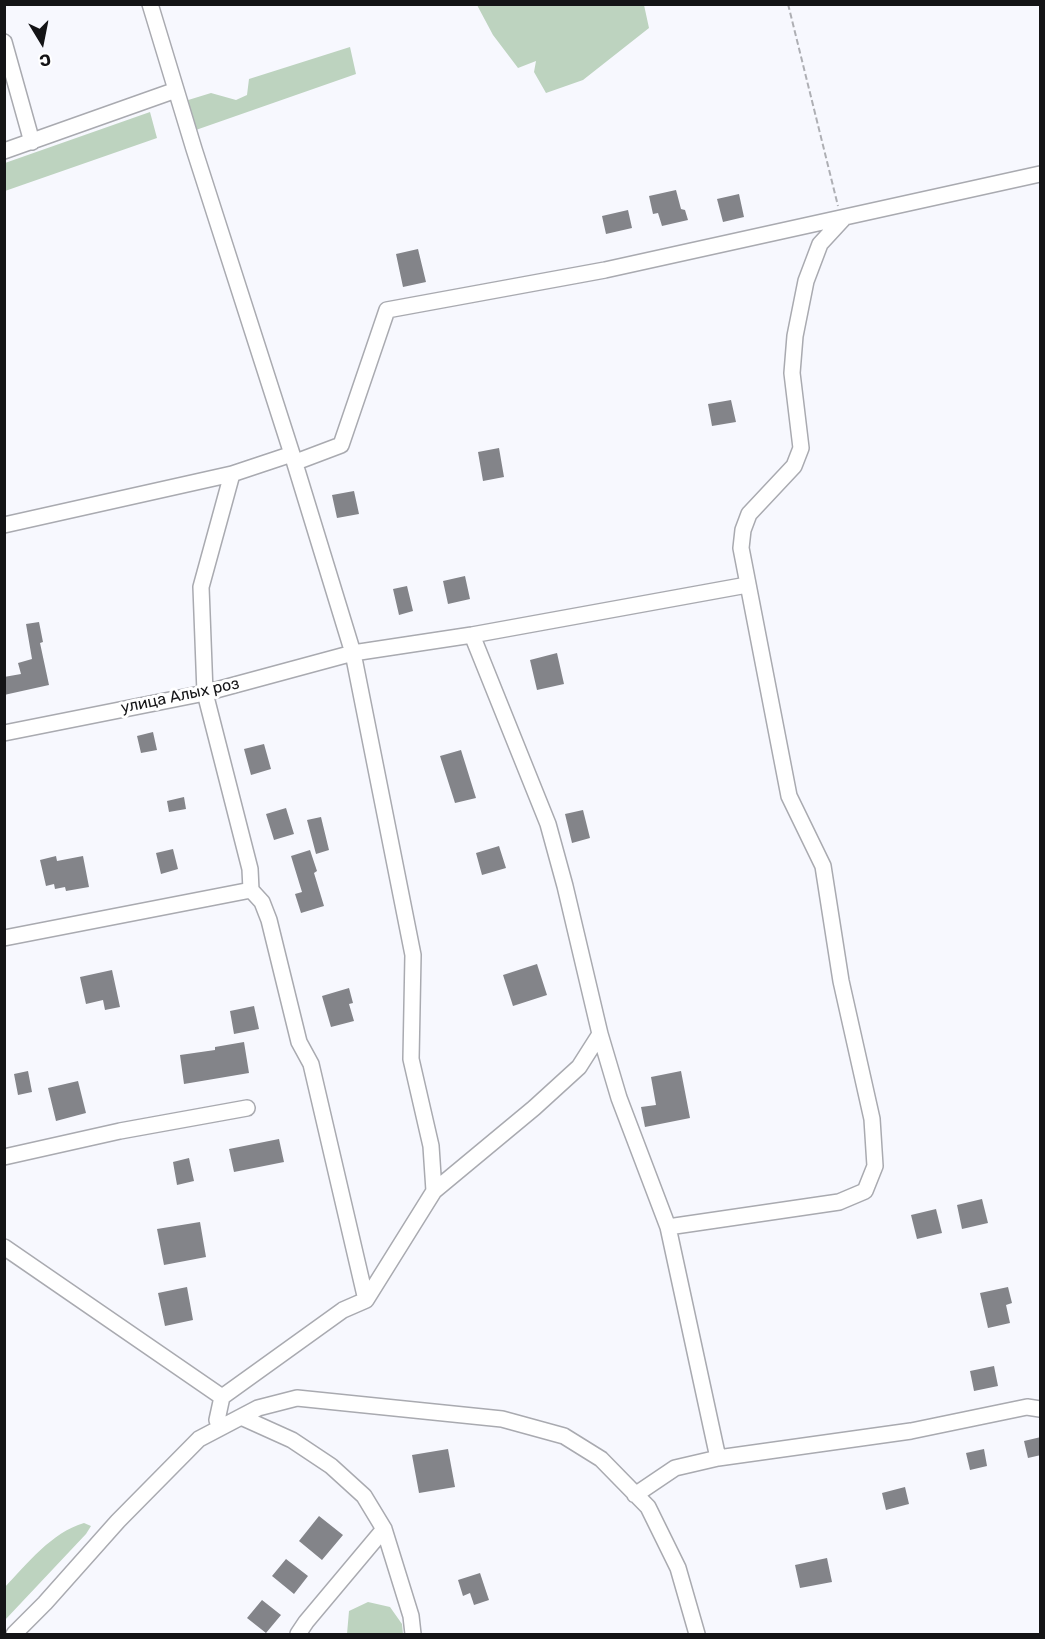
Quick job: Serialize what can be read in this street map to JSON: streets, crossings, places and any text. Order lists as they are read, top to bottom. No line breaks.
{"streets":{"street":["улица Алых роз"]},"north":"bottom"}
